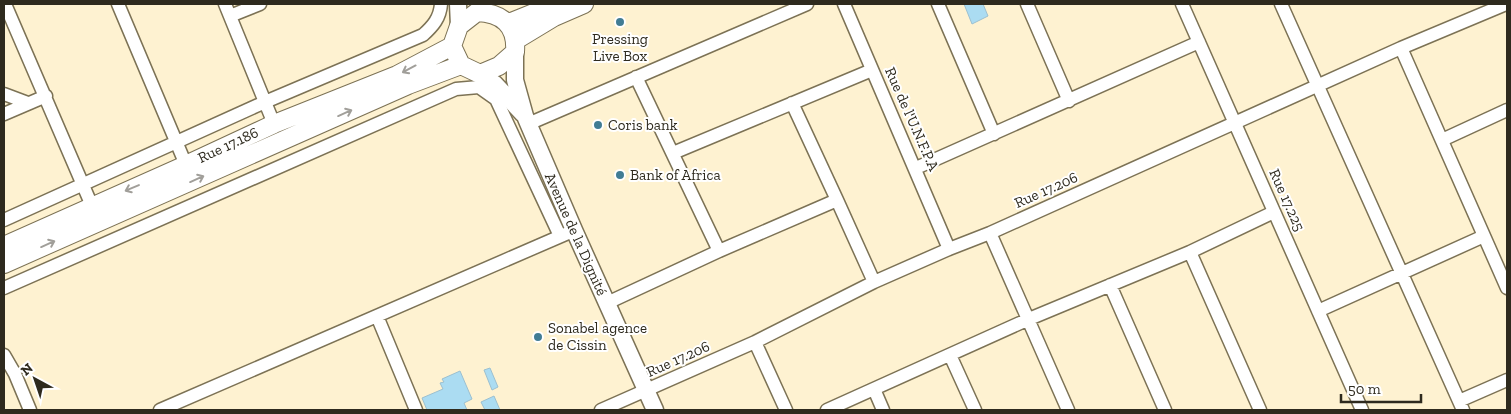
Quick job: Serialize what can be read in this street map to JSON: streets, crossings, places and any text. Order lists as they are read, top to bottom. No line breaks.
{"streets":{"main road":["Rue 17.186"],"street":["Rue de l'U.N.F.P.A","Rue 17.206","Rue 17.225","Avenue de la Dignité"]},"crossings":[["Rue de l'U.N.F.P.A","Rue 17.206"],["Rue 17.186","Avenue de la Dignité"],["Rue 17.206","Rue 17.225"],["Rue 17.206","Avenue de la Dignité"]],"places":["Pressing Live Box","Coris bank","Bank of Africa","Sonabel agence de Cissin"],"scale_bar":"50 m","north":"top left"}
